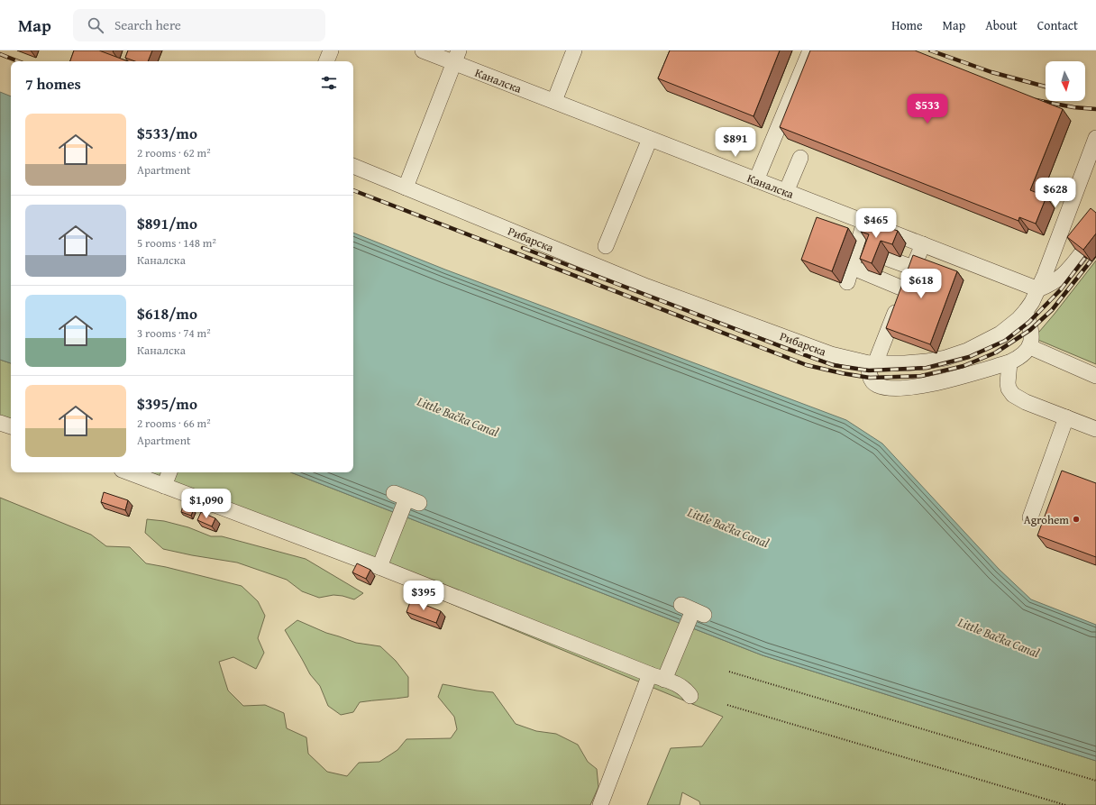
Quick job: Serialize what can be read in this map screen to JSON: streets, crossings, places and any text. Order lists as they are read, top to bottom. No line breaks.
{"streets":{"street":["Каналска","Рибарска"]},"crossings":[["Каналска","Рибарска"]],"water":["Little Bačka Canal"],"places":["Agrohem"],"north":"bottom","page":{"header":"Map","search":"Search here","nav":["Home","Map","About","Contact"],"heading":"7 homes","price":["$533","$891","$628","$465","$618","$1,090","$395"],"list":[{"name":"$533/mo","note":"2 rooms · 62 m² · Apartment"},{"name":"$891/mo","note":"5 rooms · 148 m² · Каналска"},{"name":"$618/mo","note":"3 rooms · 74 m² · Каналска"},{"name":"$395/mo","note":"2 rooms · 66 m² · Apartment"}]}}
